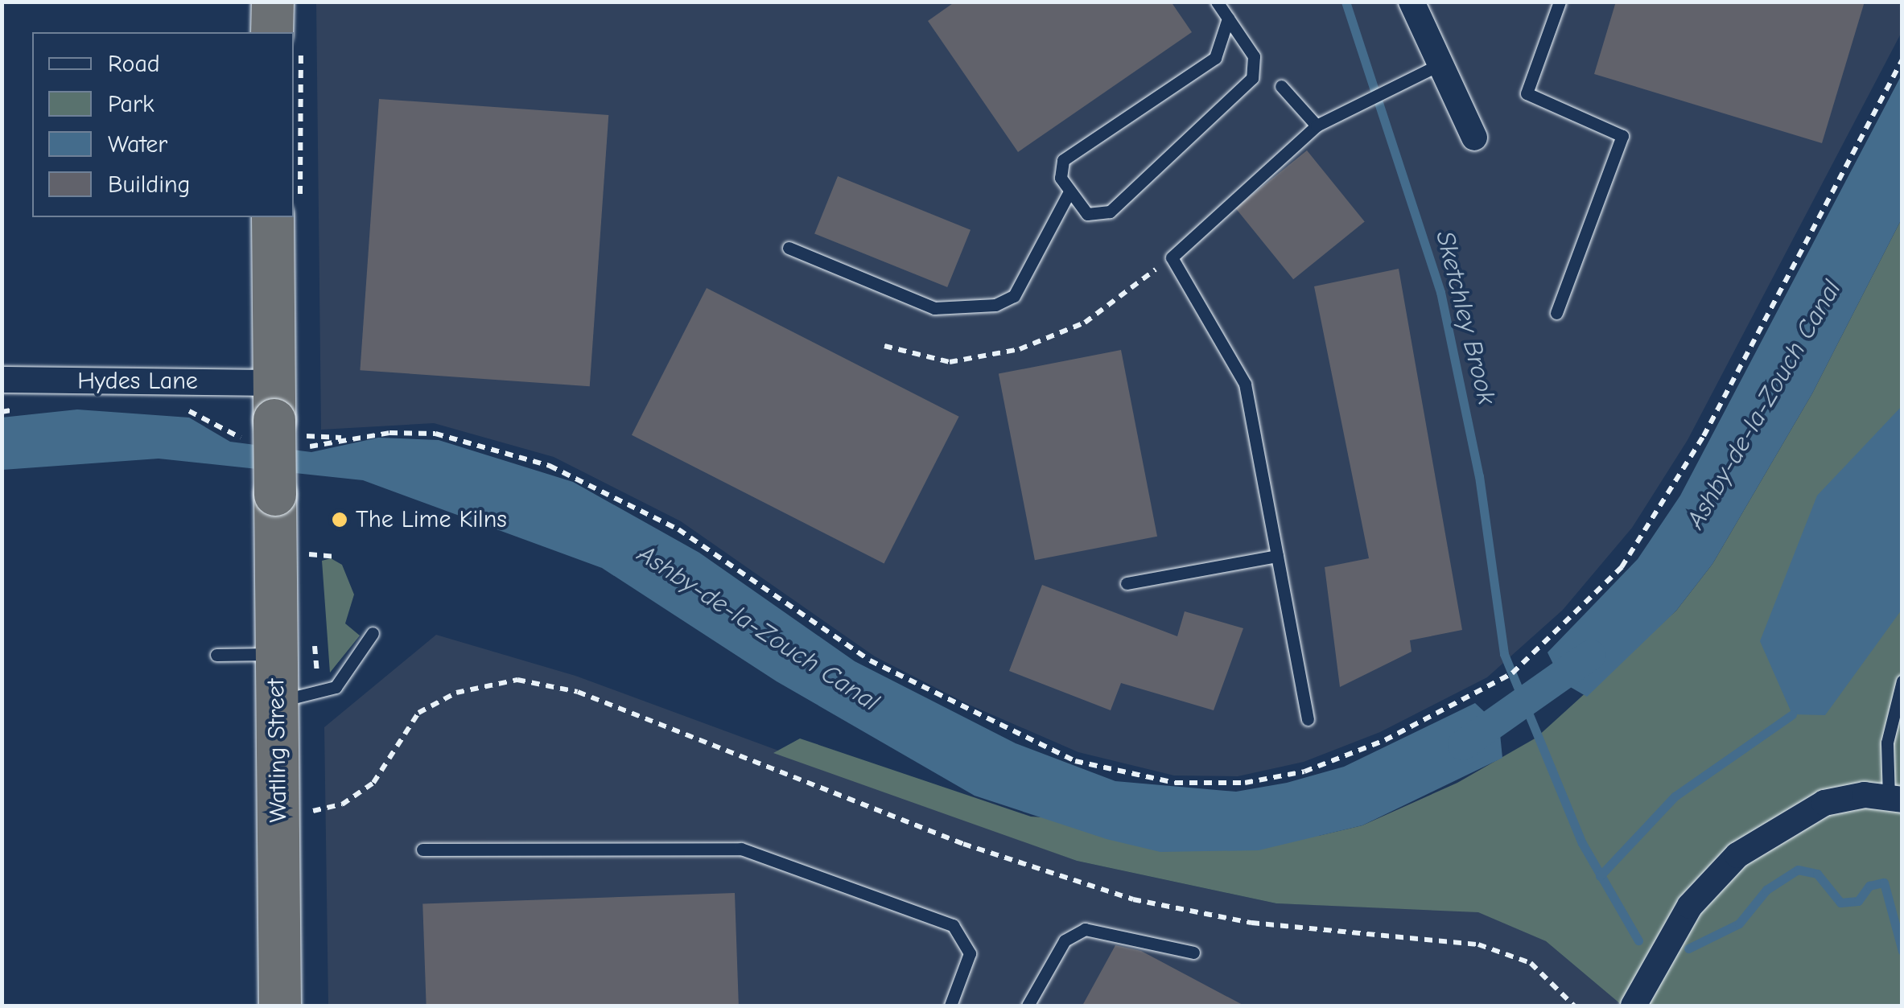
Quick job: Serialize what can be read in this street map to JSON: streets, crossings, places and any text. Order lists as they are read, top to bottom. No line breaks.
{"streets":{"highway":["Watling Street"],"street":["Hydes Lane"]},"crossings":[["Hydes Lane","Watling Street"]],"water":["Sketchley Brook","Ashby-de-la-Zouch Canal"],"places":["The Lime Kilns"],"legend":["Road","Park","Water","Building"]}
